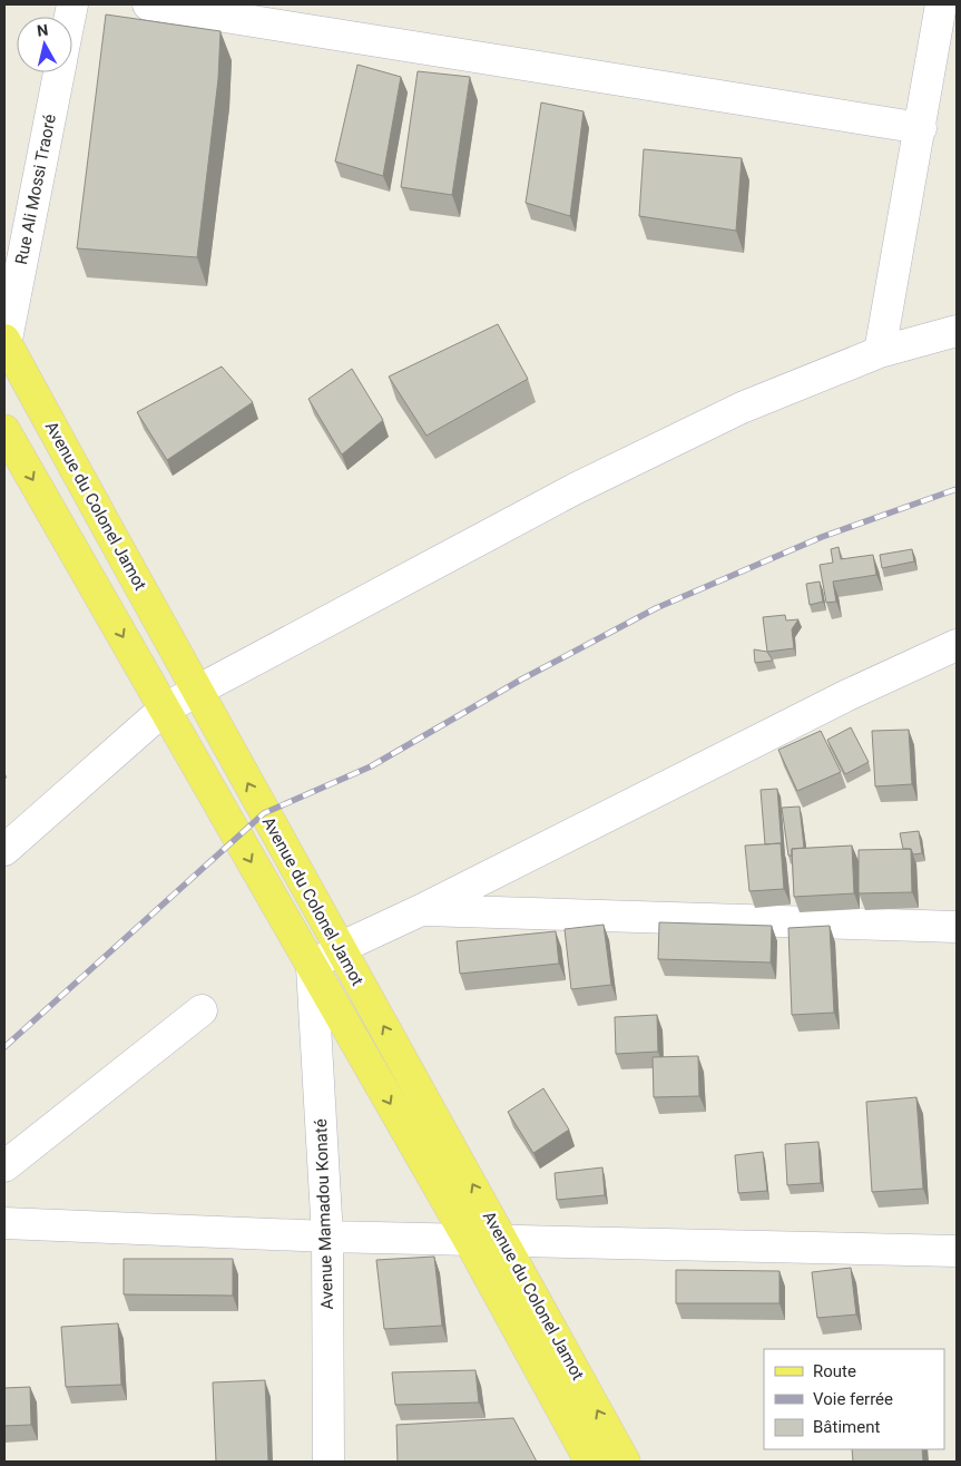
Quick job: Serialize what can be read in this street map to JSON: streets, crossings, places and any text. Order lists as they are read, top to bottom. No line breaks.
{"streets":{"main road":["Avenue du Colonel Jamot"],"street":["Rue Ali Mossi Traoré","Avenue Mamadou Konaté"]},"crossings":[["Rue Ali Mossi Traoré","Avenue du Colonel Jamot"],["Avenue du Colonel Jamot","Avenue Mamadou Konaté"]],"legend":["Route","Voie ferrée","Bâtiment"],"north":"top"}
